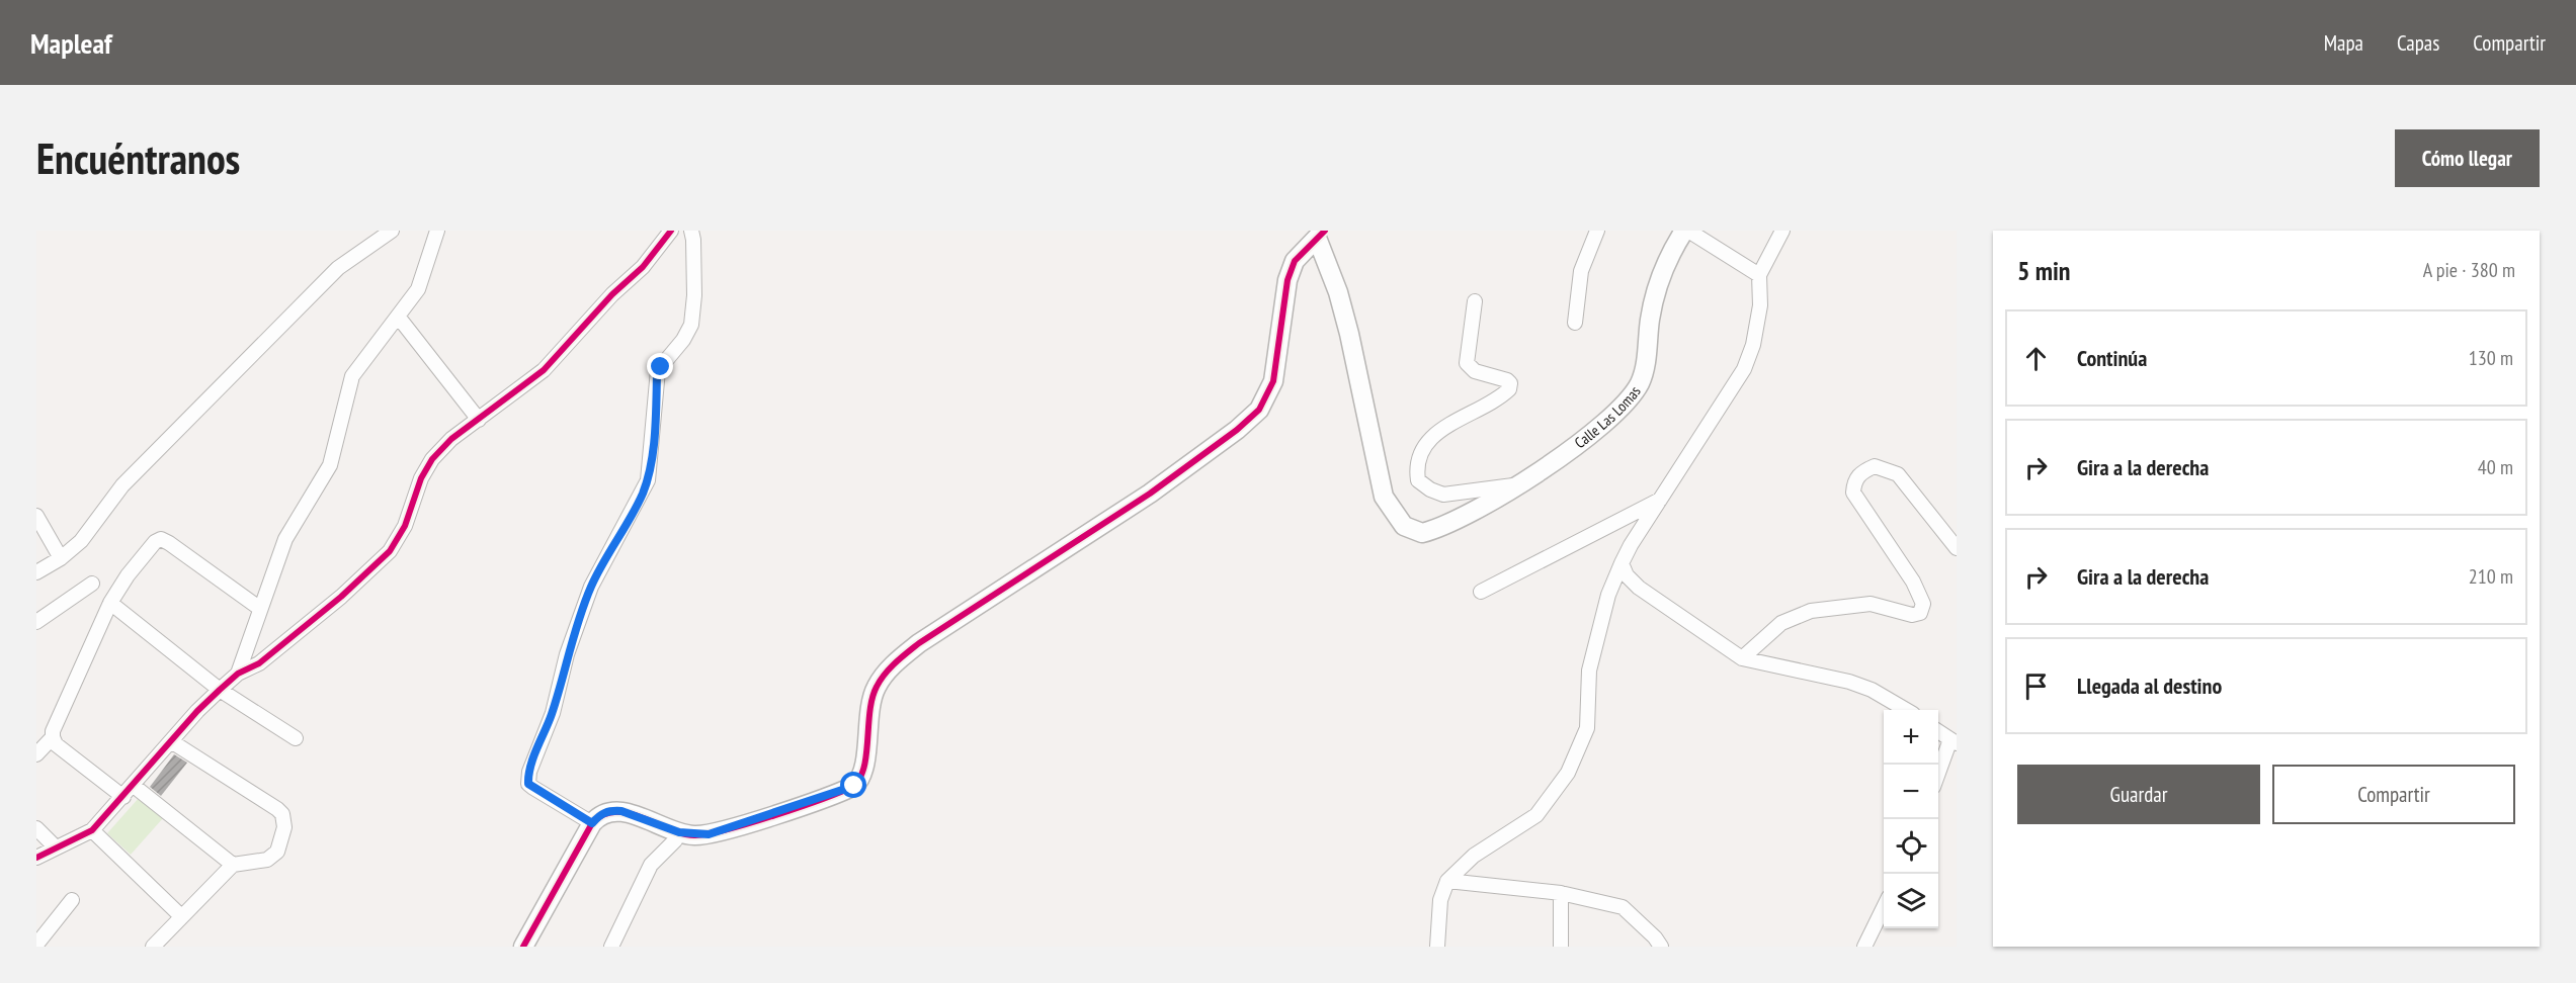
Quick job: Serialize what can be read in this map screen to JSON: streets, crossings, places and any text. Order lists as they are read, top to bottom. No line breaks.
{"streets":{"street":["Calle Las Lomas"]},"page":{"header":"Mapleaf","nav":["Mapa","Capas","Compartir"],"buttons":["Cómo llegar",["Guardar","Compartir"]],"title":"Encuéntranos","heading":["5 min","A pie · 380 m"],"list":[["Continúa","130 m"],["Gira a la derecha","40 m"],["Gira a la derecha","210 m"],"Llegada al destino"],"map_buttons":["+","−"]}}
